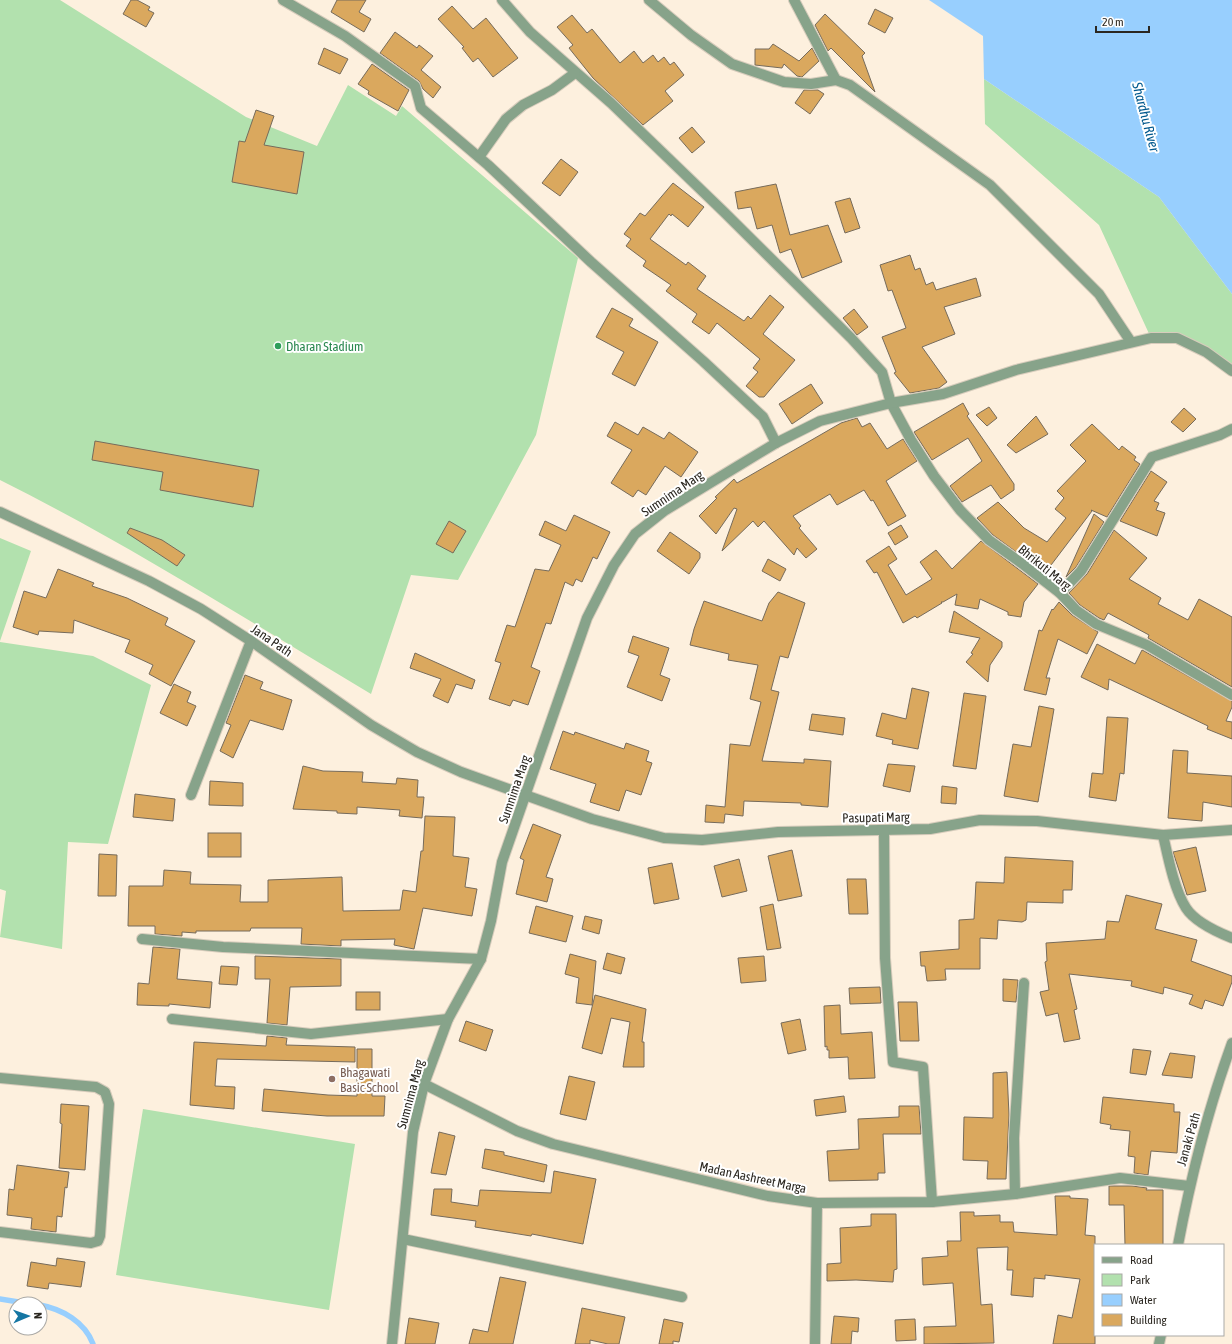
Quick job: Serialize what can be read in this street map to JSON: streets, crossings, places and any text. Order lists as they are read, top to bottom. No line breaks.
{"streets":{"street":["Sumnima Marg","Bhrikuti Marg","Jana Path","Pasupati Marg","Janaki Path","Madan Aashreet Marga"]},"crossings":[["Sumnima Marg","Bhrikuti Marg"],["Sumnima Marg","Jana Path"],["Sumnima Marg","Pasupati Marg"],["Sumnima Marg","Madan Aashreet Marga"],["Jana Path","Pasupati Marg"],["Janaki Path","Madan Aashreet Marga"]],"water":["Shardhu River"],"places":["Dharan Stadium","Bhagawati Basic School"],"legend":["Road","Park","Water","Building"],"scale_bar":"20 m","north":"right"}
